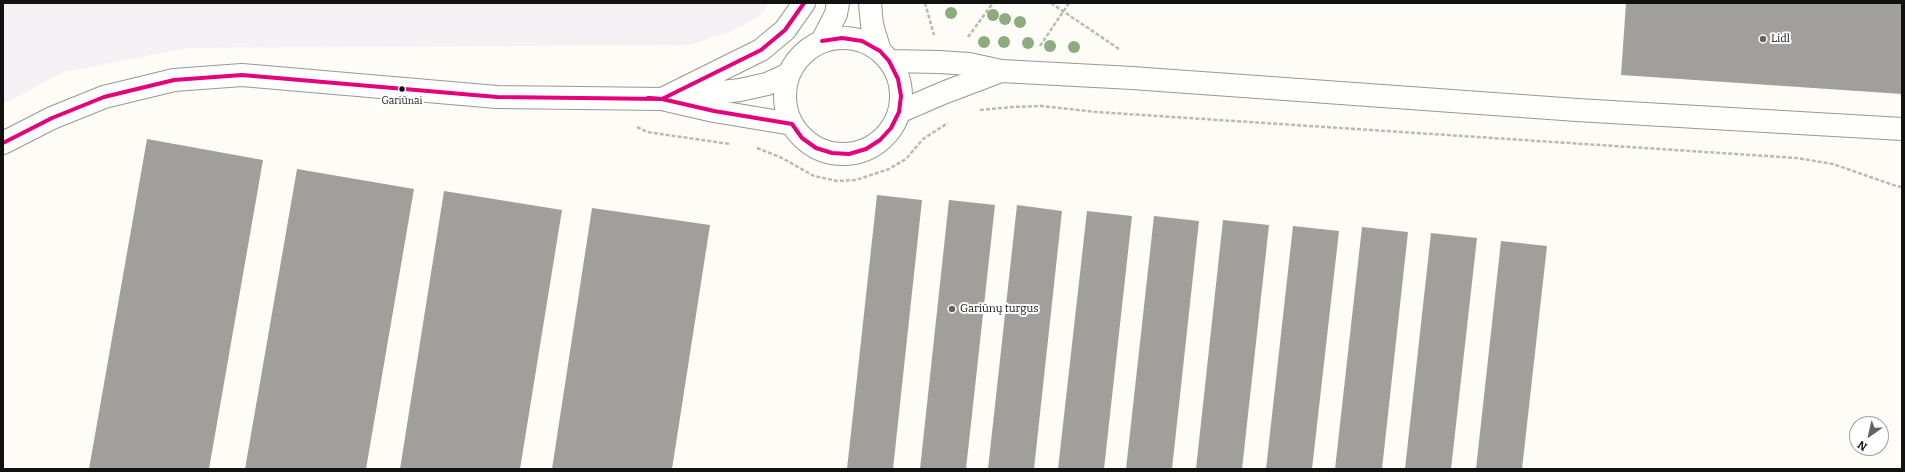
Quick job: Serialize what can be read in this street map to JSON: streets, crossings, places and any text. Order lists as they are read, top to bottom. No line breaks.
{"places":["Lidl","Gariūnai","Gariūnų turgus"],"north":"bottom left"}
